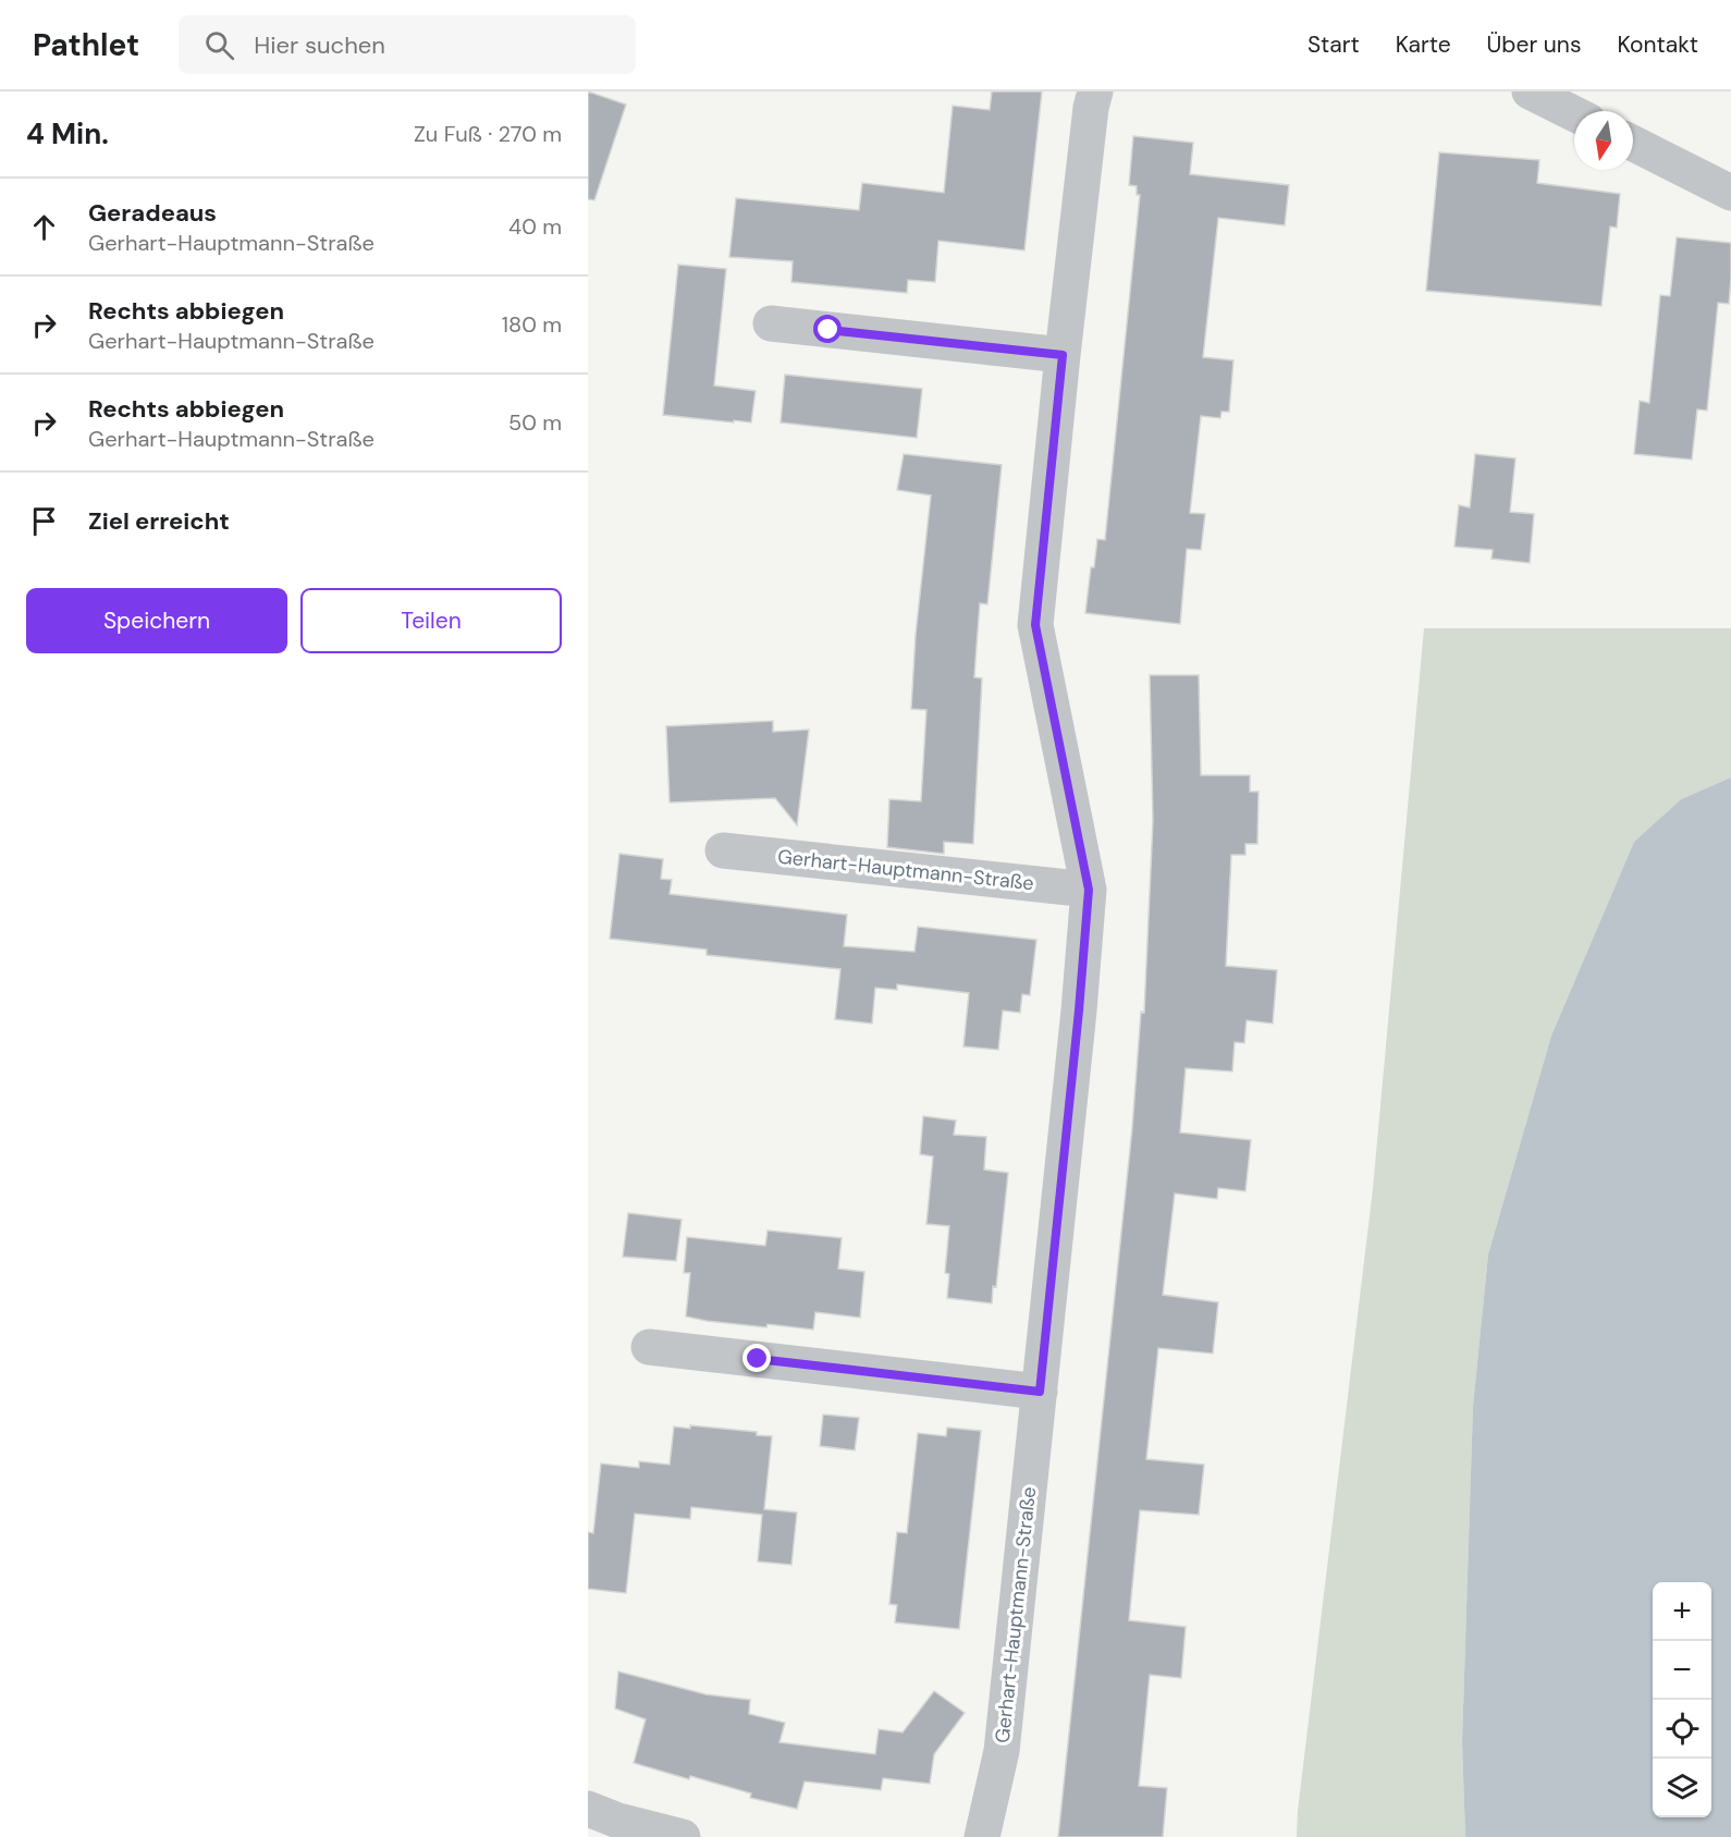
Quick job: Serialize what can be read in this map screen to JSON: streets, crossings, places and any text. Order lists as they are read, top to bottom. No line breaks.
{"streets":{"street":["Gerhart-Hauptmann-Straße"]},"north":"bottom","page":{"header":"Pathlet","search":"Hier suchen","nav":["Start","Karte","Über uns","Kontakt"],"heading":["4 Min.","Zu Fuß · 270 m"],"list":[["Geradeaus","Gerhart-Hauptmann-Straße","40 m"],["Rechts abbiegen","Gerhart-Hauptmann-Straße","180 m"],["Rechts abbiegen","Gerhart-Hauptmann-Straße","50 m"],"Ziel erreicht"],"buttons":["Speichern","Teilen"],"map_buttons":["+","−"]}}
